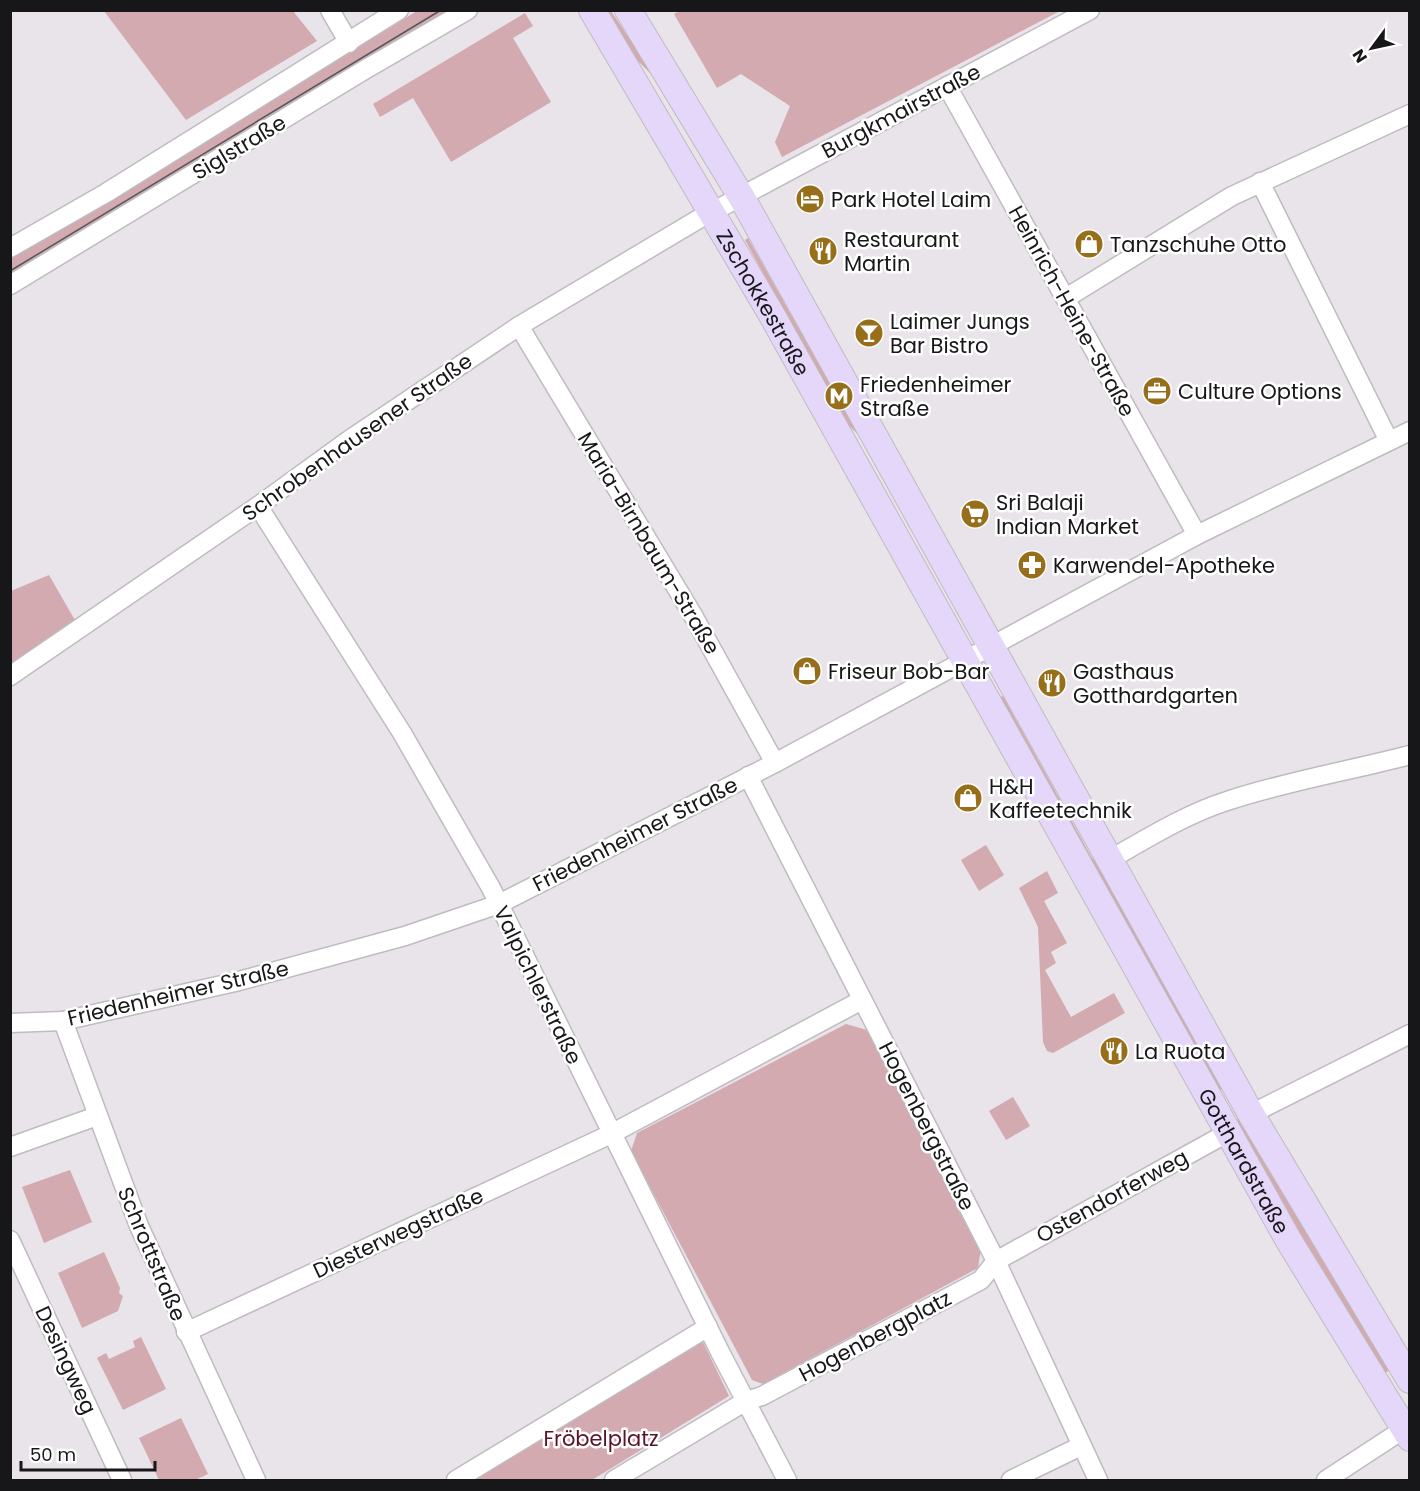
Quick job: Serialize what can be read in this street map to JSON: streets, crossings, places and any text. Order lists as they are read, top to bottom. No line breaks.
{"streets":{"main road":["Zschokkestraße","Gotthardstraße"],"street":["Burgkmairstraße","Siglstraße","Heinrich-Heine-Straße","Schrobenhausener Straße","Maria-Birnbaum-Straße","Friedenheimer Straße","Valpichlerstraße","Hogenbergstraße","Ostendorferweg","Diesterwegstraße","Schrottstraße","Hogenbergplatz","Desingweg"]},"crossings":[["Burgkmairstraße","Zschokkestraße"],["Burgkmairstraße","Heinrich-Heine-Straße"],["Burgkmairstraße","Schrobenhausener Straße"],["Zschokkestraße","Schrobenhausener Straße"],["Zschokkestraße","Friedenheimer Straße"],["Zschokkestraße","Gotthardstraße"],["Heinrich-Heine-Straße","Friedenheimer Straße"],["Schrobenhausener Straße","Maria-Birnbaum-Straße"],["Schrobenhausener Straße","Valpichlerstraße"],["Maria-Birnbaum-Straße","Friedenheimer Straße"],["Friedenheimer Straße","Valpichlerstraße"],["Friedenheimer Straße","Hogenbergstraße"],["Friedenheimer Straße","Gotthardstraße"],["Friedenheimer Straße","Schrottstraße"],["Valpichlerstraße","Diesterwegstraße"],["Valpichlerstraße","Hogenbergplatz"],["Hogenbergstraße","Ostendorferweg"],["Hogenbergstraße","Hogenbergplatz"],["Gotthardstraße","Ostendorferweg"],["Ostendorferweg","Hogenbergplatz"],["Diesterwegstraße","Schrottstraße"]],"parks":["Fröbelplatz"],"places":{"hotel":["Park Hotel Laim"],"shop":["Tanzschuhe Otto","Friseur Bob-Bar","H&H Kaffeetechnik"],"restaurant":["Restaurant Martin","Gasthaus Gotthardgarten","La Ruota"],"bar":["Laimer Jungs Bar Bistro"],"office":["Culture Options"],"metro station":["Friedenheimer Straße"],"supermarket":["Sri Balaji Indian Market"],"pharmacy":["Karwendel-Apotheke"]},"scale_bar":"50 m","north":"bottom left"}
